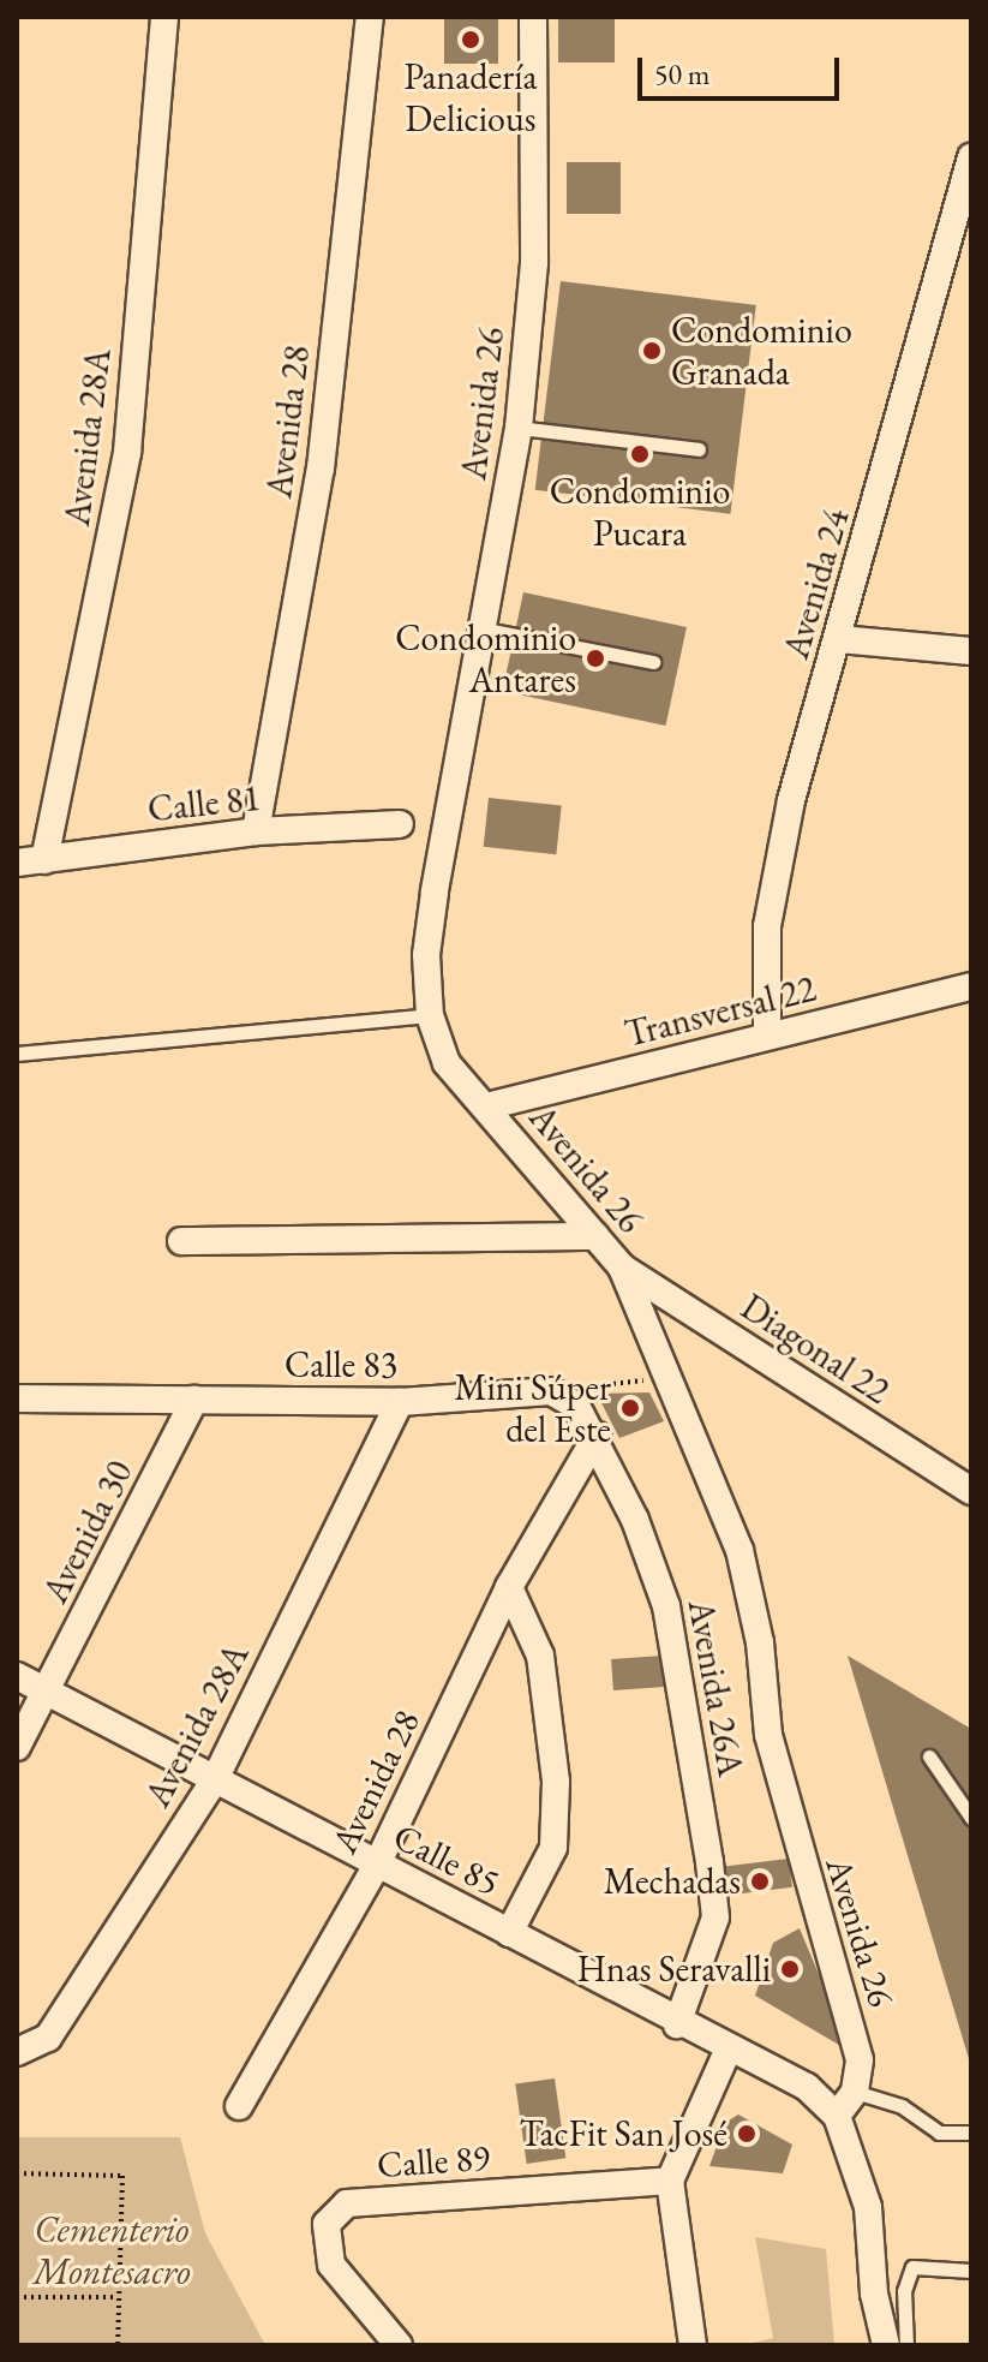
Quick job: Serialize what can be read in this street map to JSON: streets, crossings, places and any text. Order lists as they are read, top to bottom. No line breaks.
{"streets":{"street":["Avenida 26","Avenida 28","Avenida 28A","Avenida 24","Calle 81","Transversal 22","Diagonal 22","Calle 83","Avenida 30","Avenida 26A","Calle 85","Calle 89"]},"crossings":[["Avenida 26","Transversal 22"],["Avenida 26","Diagonal 22"],["Avenida 28","Calle 81"],["Avenida 28","Avenida 26A"],["Avenida 28","Calle 85"],["Avenida 28A","Calle 81"],["Avenida 28A","Calle 83"],["Avenida 28A","Calle 85"],["Avenida 24","Transversal 22"],["Calle 83","Avenida 30"],["Calle 83","Avenida 26A"],["Avenida 30","Calle 85"],["Avenida 26A","Calle 85"]],"parks":["Cementerio Montesacro"],"places":["Panadería Delicious","Condominio Granada","Condominio Pucara","Condominio Antares","Mini Súper del Este","Mechadas","Hnas Seravalli","TacFit San José"],"scale_bar":"50 m"}
